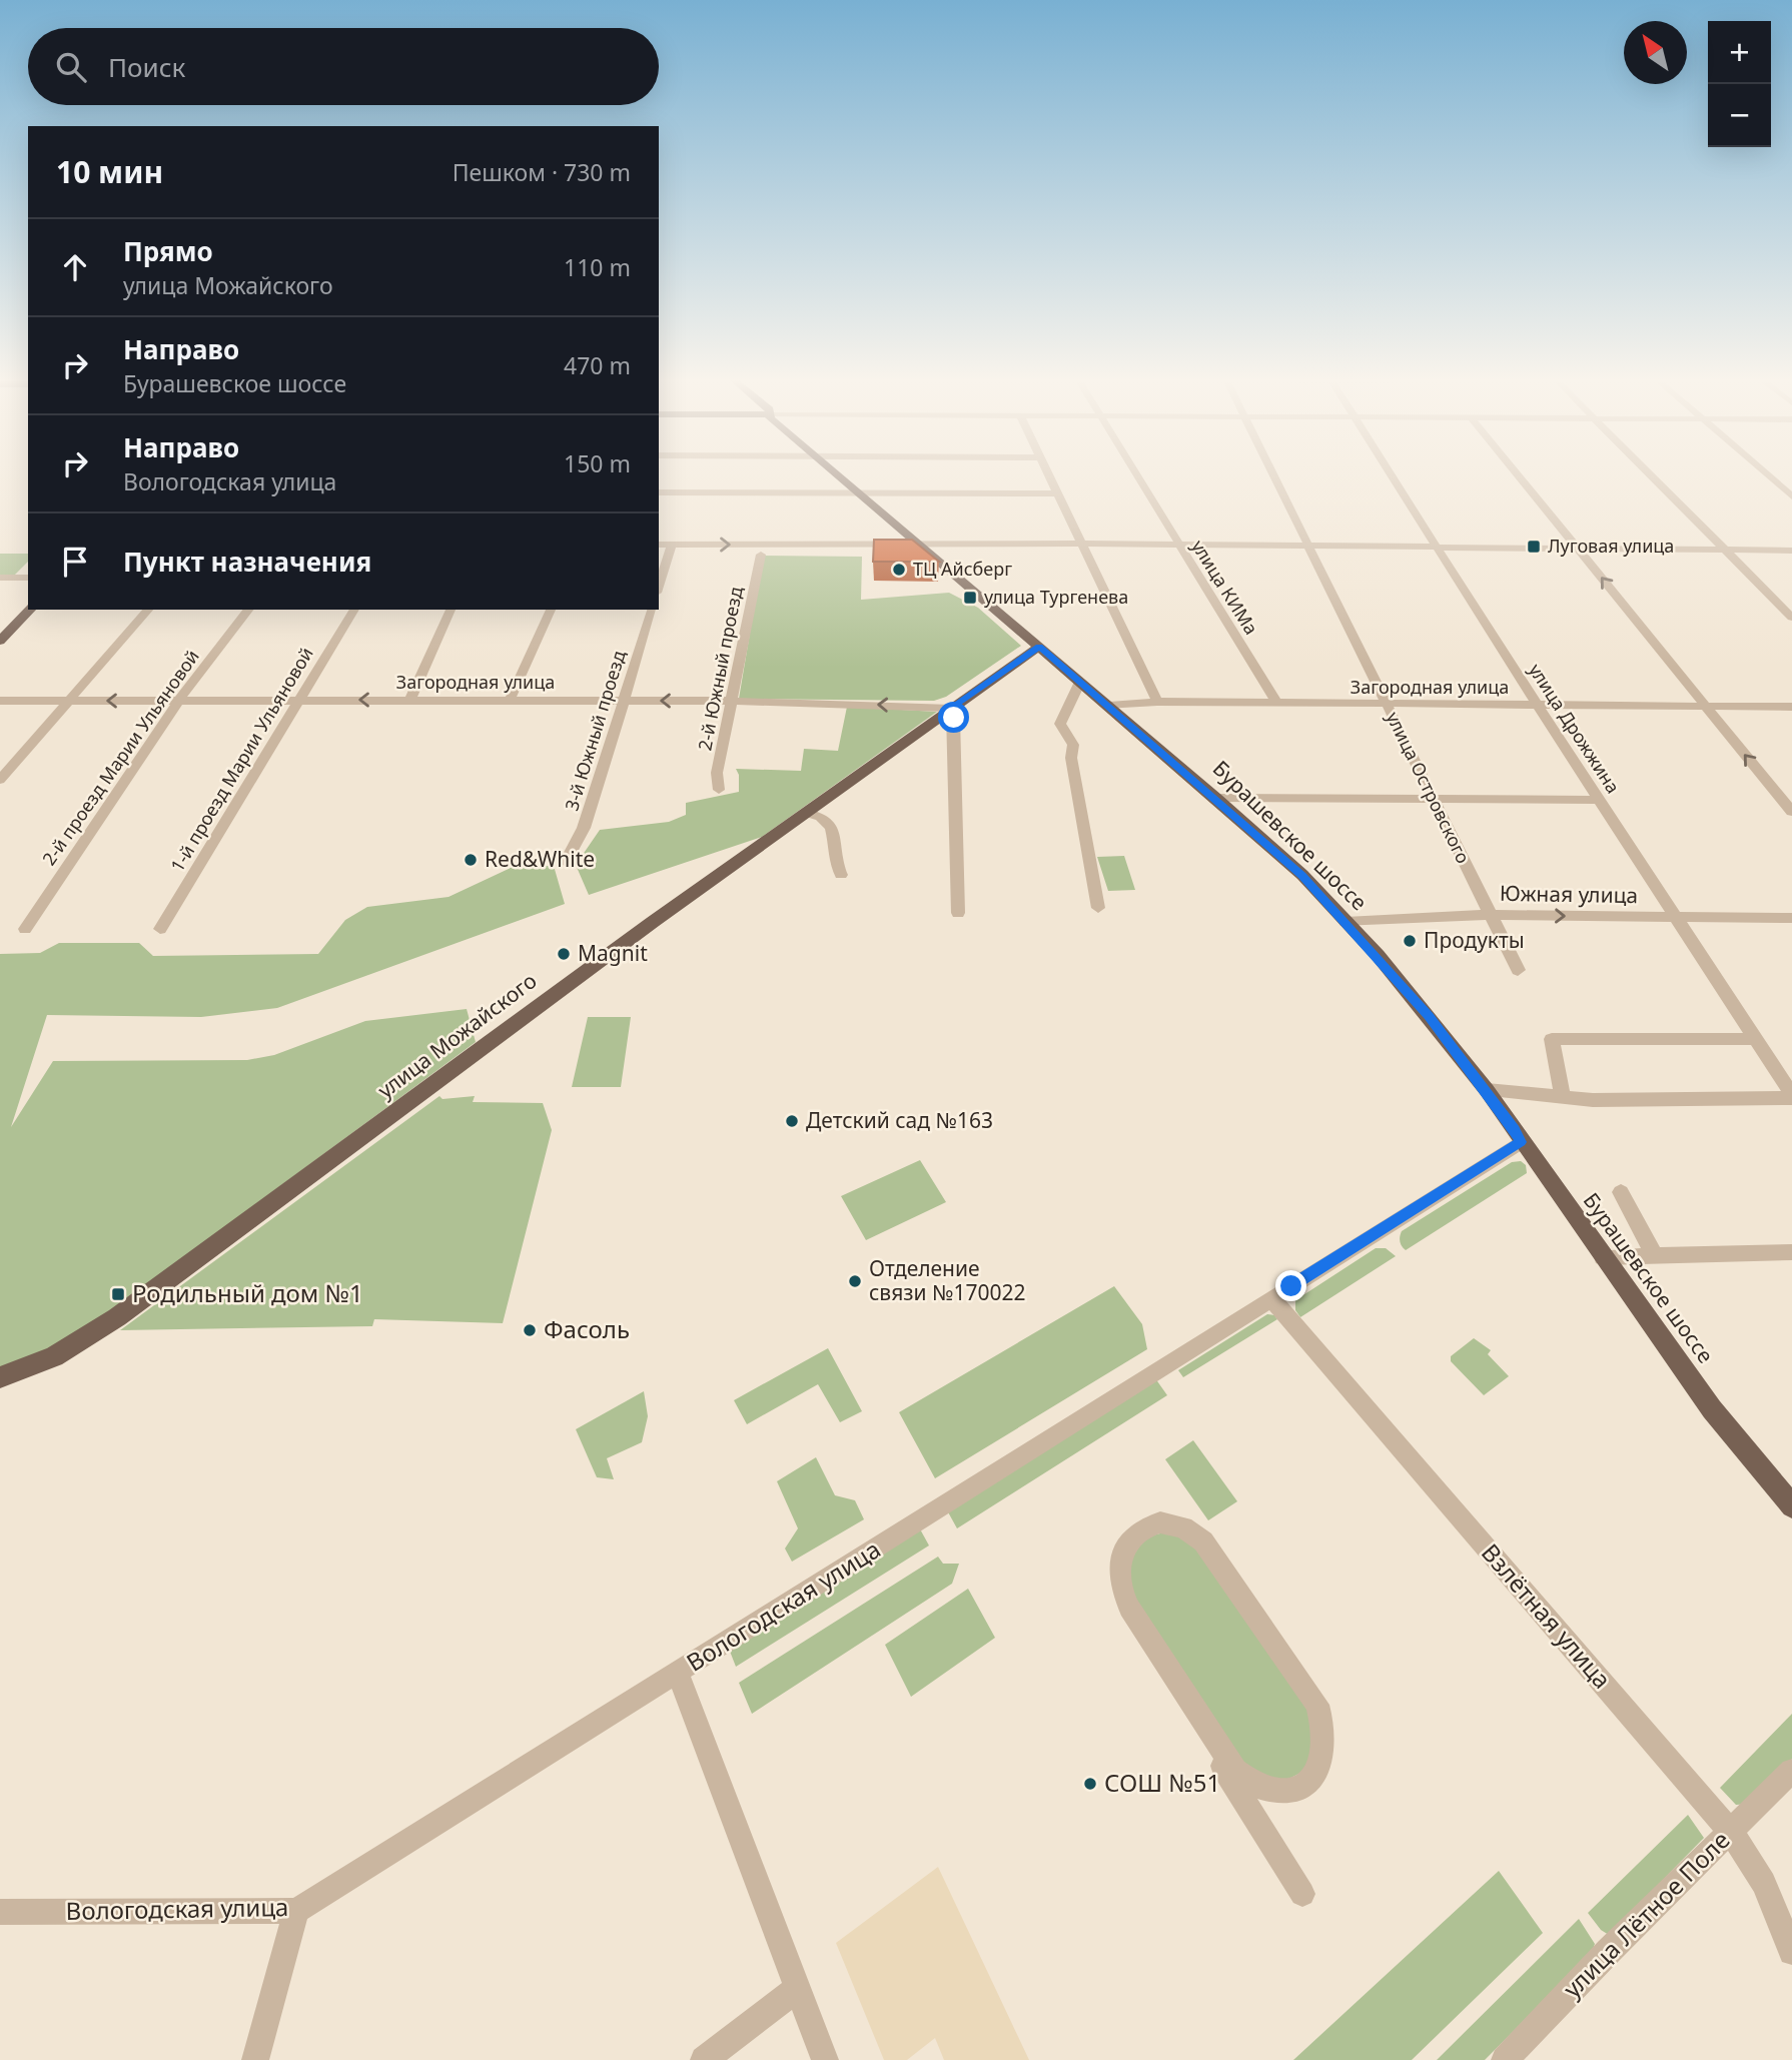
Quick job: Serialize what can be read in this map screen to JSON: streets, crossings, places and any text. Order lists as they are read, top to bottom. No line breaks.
{"streets":{"main road":["Бурашевское шоссе","улица Можайского"],"street":["улица КИМа","2-й Южный проезд","Загородная улица","улица Дрожжина","3-й Южный проезд","2-й проезд Марии Ульяновой","1-й проезд Марии Ульяновой","улица Островского","Южная улица","Вологодская улица","Взлётная улица","улица Лётное Поле"]},"crossings":[["улица КИМа","Загородная улица"],["2-й Южный проезд","Загородная улица"],["Загородная улица","улица Дрожжина"],["Загородная улица","3-й Южный проезд"],["Загородная улица","2-й проезд Марии Ульяновой"],["Загородная улица","1-й проезд Марии Ульяновой"],["Загородная улица","улица Островского"],["Загородная улица","Бурашевское шоссе"],["Загородная улица","улица Можайского"],["улица Дрожжина","Южная улица"],["улица Островского","Южная улица"],["Бурашевское шоссе","Южная улица"],["Бурашевское шоссе","улица Можайского"],["Бурашевское шоссе","Вологодская улица"],["Вологодская улица","Взлётная улица"],["Взлётная улица","улица Лётное Поле"]],"places":{"transit":["Луговая улица","улица Тургенева","Родильный дом №1"],"other":["ТЦ Айсберг","Red&White","Продукты","Magnit","Детский сад №163","Отделение связи №170022","Фасоль","СОШ №51"]},"north":"top left","page":{"map_buttons":["+","−"],"search":"Поиск","heading":["10 мин","Пешком · 730 m"],"list":[["Прямо","улица Можайского","110 m"],["Направо","Бурашевское шоссе","470 m"],["Направо","Вологодская улица","150 m"],"Пункт назначения"]}}
